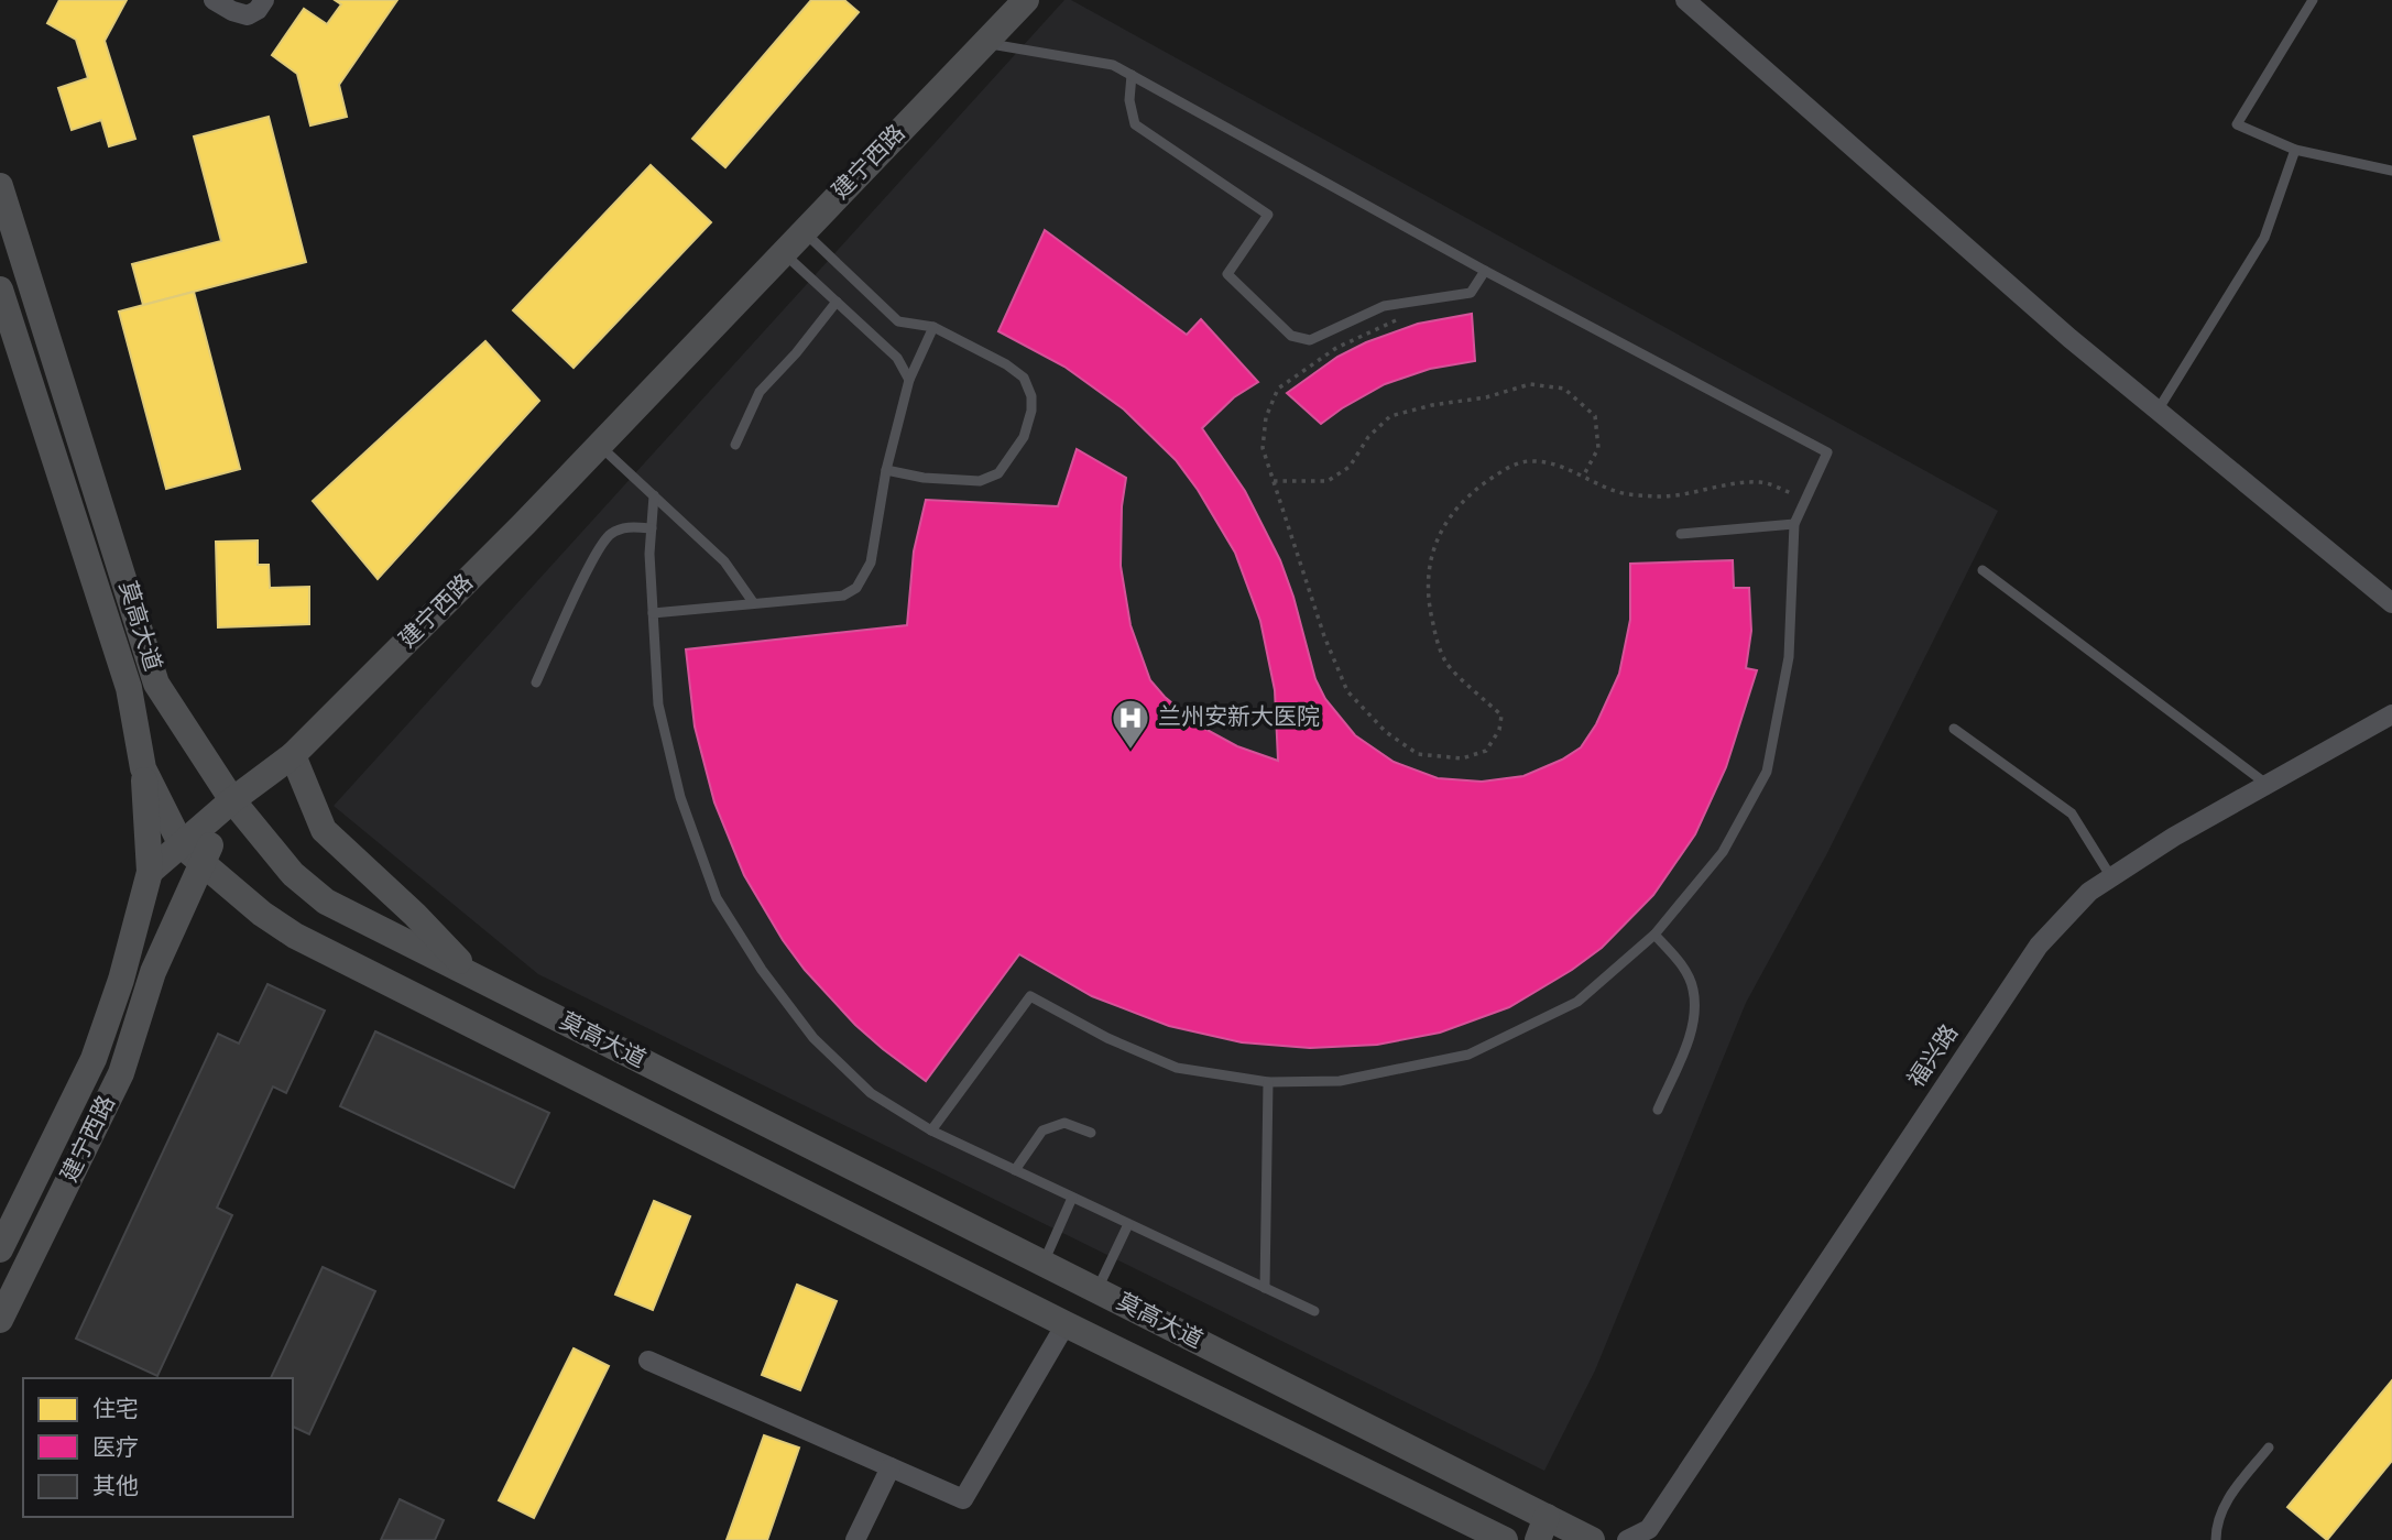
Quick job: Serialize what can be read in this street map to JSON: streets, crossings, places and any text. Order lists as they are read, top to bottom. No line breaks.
{"streets":{"main road":["建宁西路","莫高大道"],"street":["福兴路"]},"crossings":[["建宁西路","莫高大道"]],"places":{"hospital":["兰州安新大医院"]},"legend":["住宅","医疗","其他"]}
